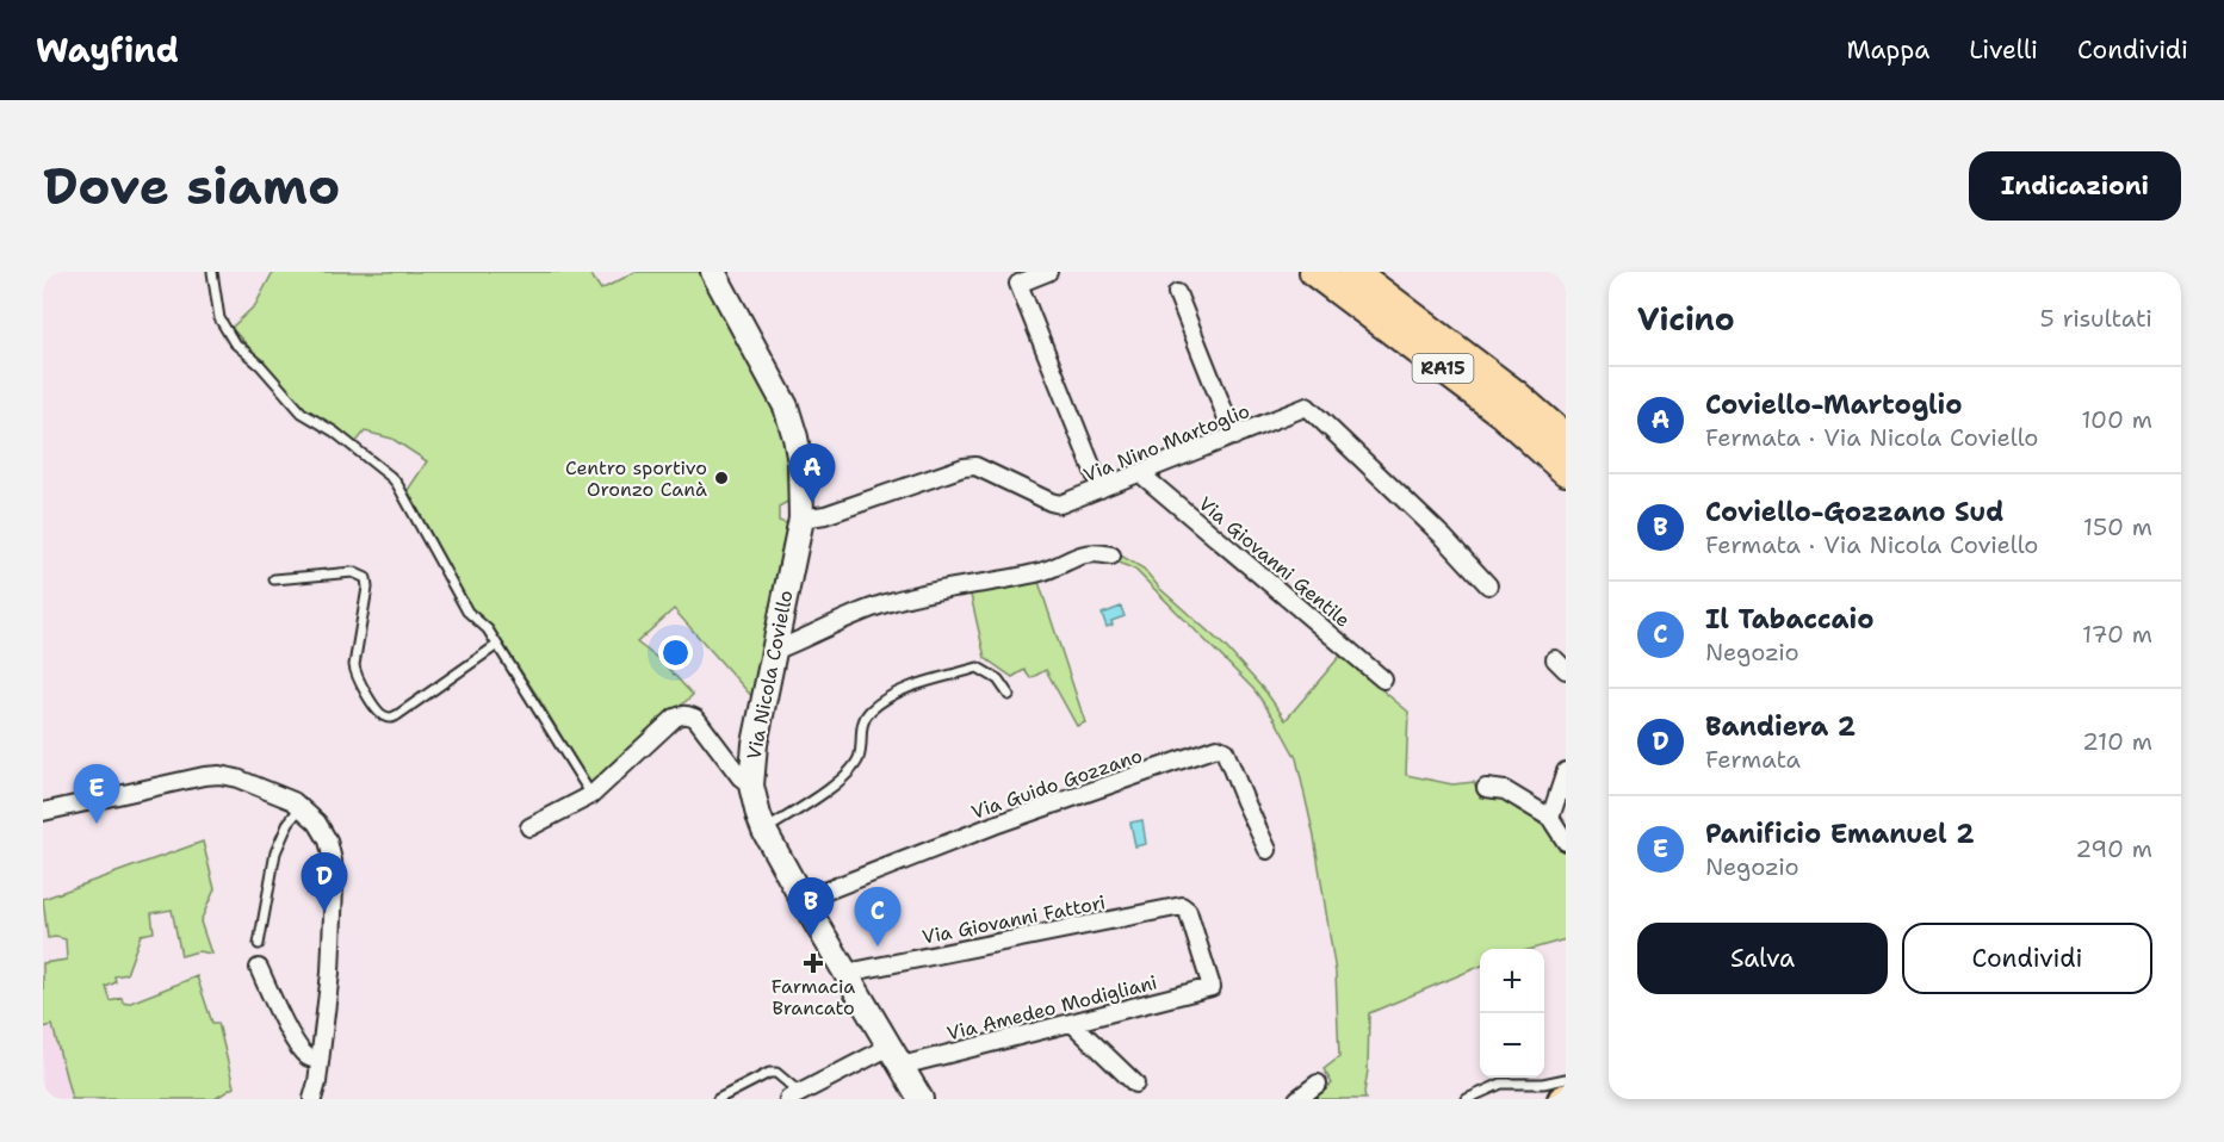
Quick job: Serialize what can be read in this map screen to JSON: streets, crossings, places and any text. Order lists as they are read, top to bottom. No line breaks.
{"streets":{"highway":["RA15"],"main road":["Via Nicola Coviello"],"street":["Via Nino Martoglio","Via Giovanni Gentile","Via Guido Gozzano","Via Giovanni Fattori","Via Amedeo Modigliani"]},"crossings":[["Via Nino Martoglio","Via Giovanni Gentile"],["Via Nino Martoglio","Via Nicola Coviello"],["Via Nicola Coviello","Via Guido Gozzano"],["Via Nicola Coviello","Via Giovanni Fattori"],["Via Nicola Coviello","Via Amedeo Modigliani"],["Via Giovanni Fattori","Via Amedeo Modigliani"]],"places":{"other":["Centro sportivo Oronzo Canà"],"health":["Farmacia Brancato"]},"page":{"header":"Wayfind","nav":["Mappa","Livelli","Condividi"],"buttons":["Indicazioni",["Salva","Condividi"]],"title":"Dove siamo","heading":["Vicino","5 risultati"],"list":[{"mark":"A","name":"Coviello-Martoglio","note":"Fermata · Via Nicola Coviello","value":"100 m"},{"mark":"B","name":"Coviello-Gozzano Sud","note":"Fermata · Via Nicola Coviello","value":"150 m"},{"mark":"C","name":"Il Tabaccaio","note":"Negozio","value":"170 m"},{"mark":"D","name":"Bandiera 2","note":"Fermata","value":"210 m"},{"mark":"E","name":"Panificio Emanuel 2","note":"Negozio","value":"290 m"}],"pins":["A","E","D","B","C"],"map_buttons":["+","−"]}}
